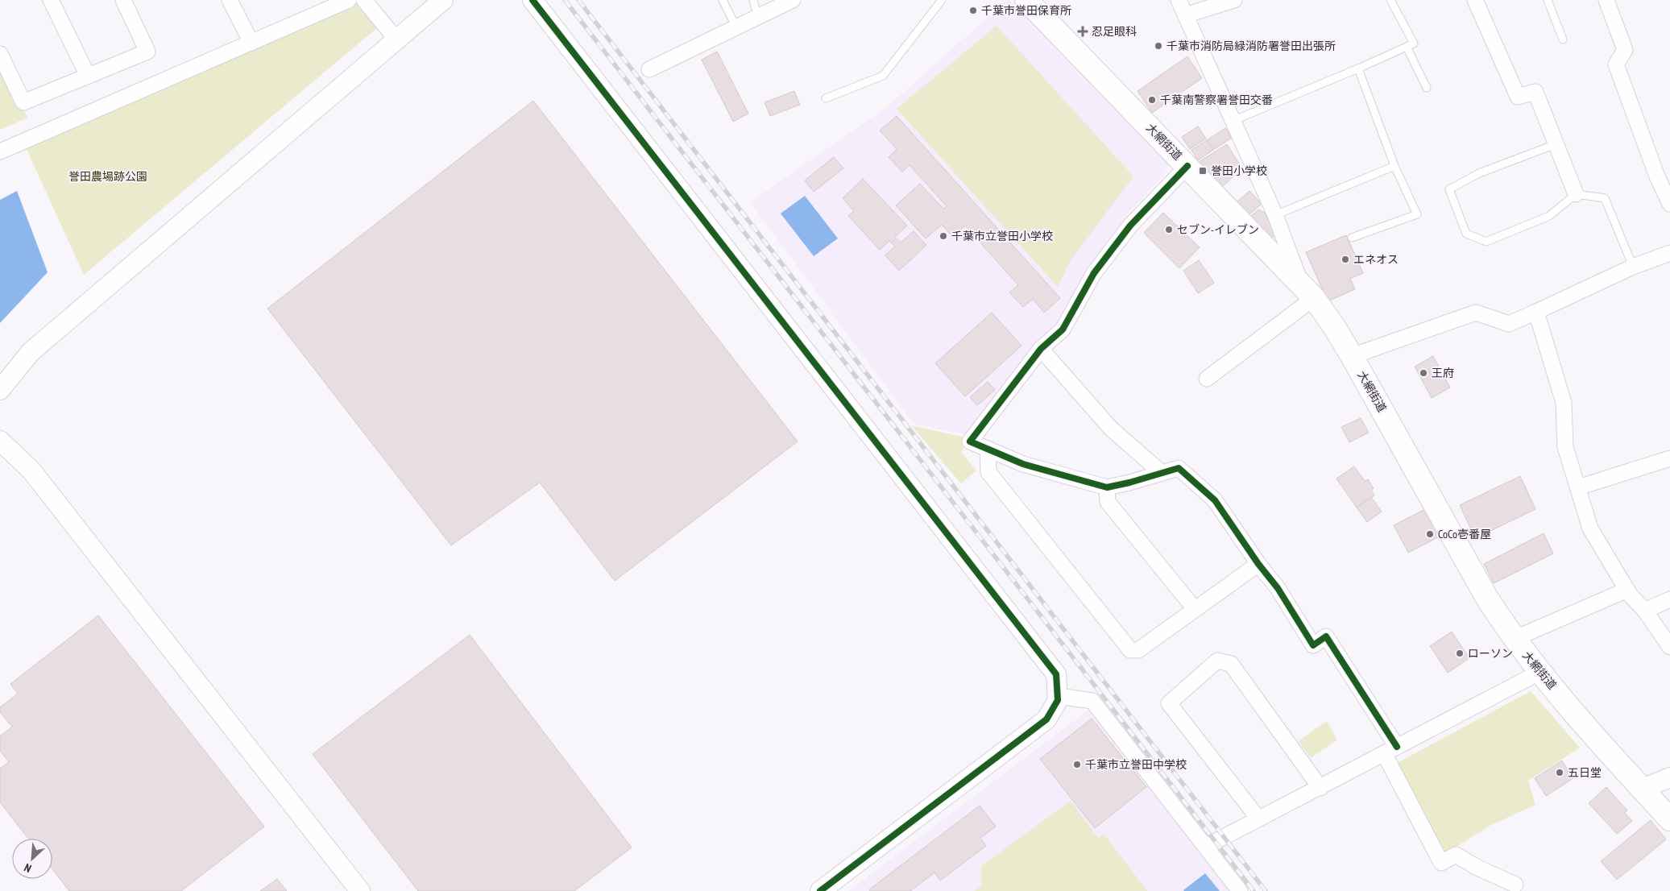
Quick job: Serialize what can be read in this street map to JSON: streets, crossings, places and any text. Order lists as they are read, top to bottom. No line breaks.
{"streets":{"main road":["大網街道"]},"parks":["誉田農場跡公園"],"places":{"other":["千葉市誉田保育所","千葉市消防局緑消防署誉田出張所","千葉南警察署誉田交番","セブン-イレブン","千葉市立誉田小学校","エネオス","王府","CoCo壱番屋","ローソン","千葉市立誉田中学校","五日堂"],"health":["忍足眼科"],"transit":["誉田小学校"]},"north":"bottom left"}
